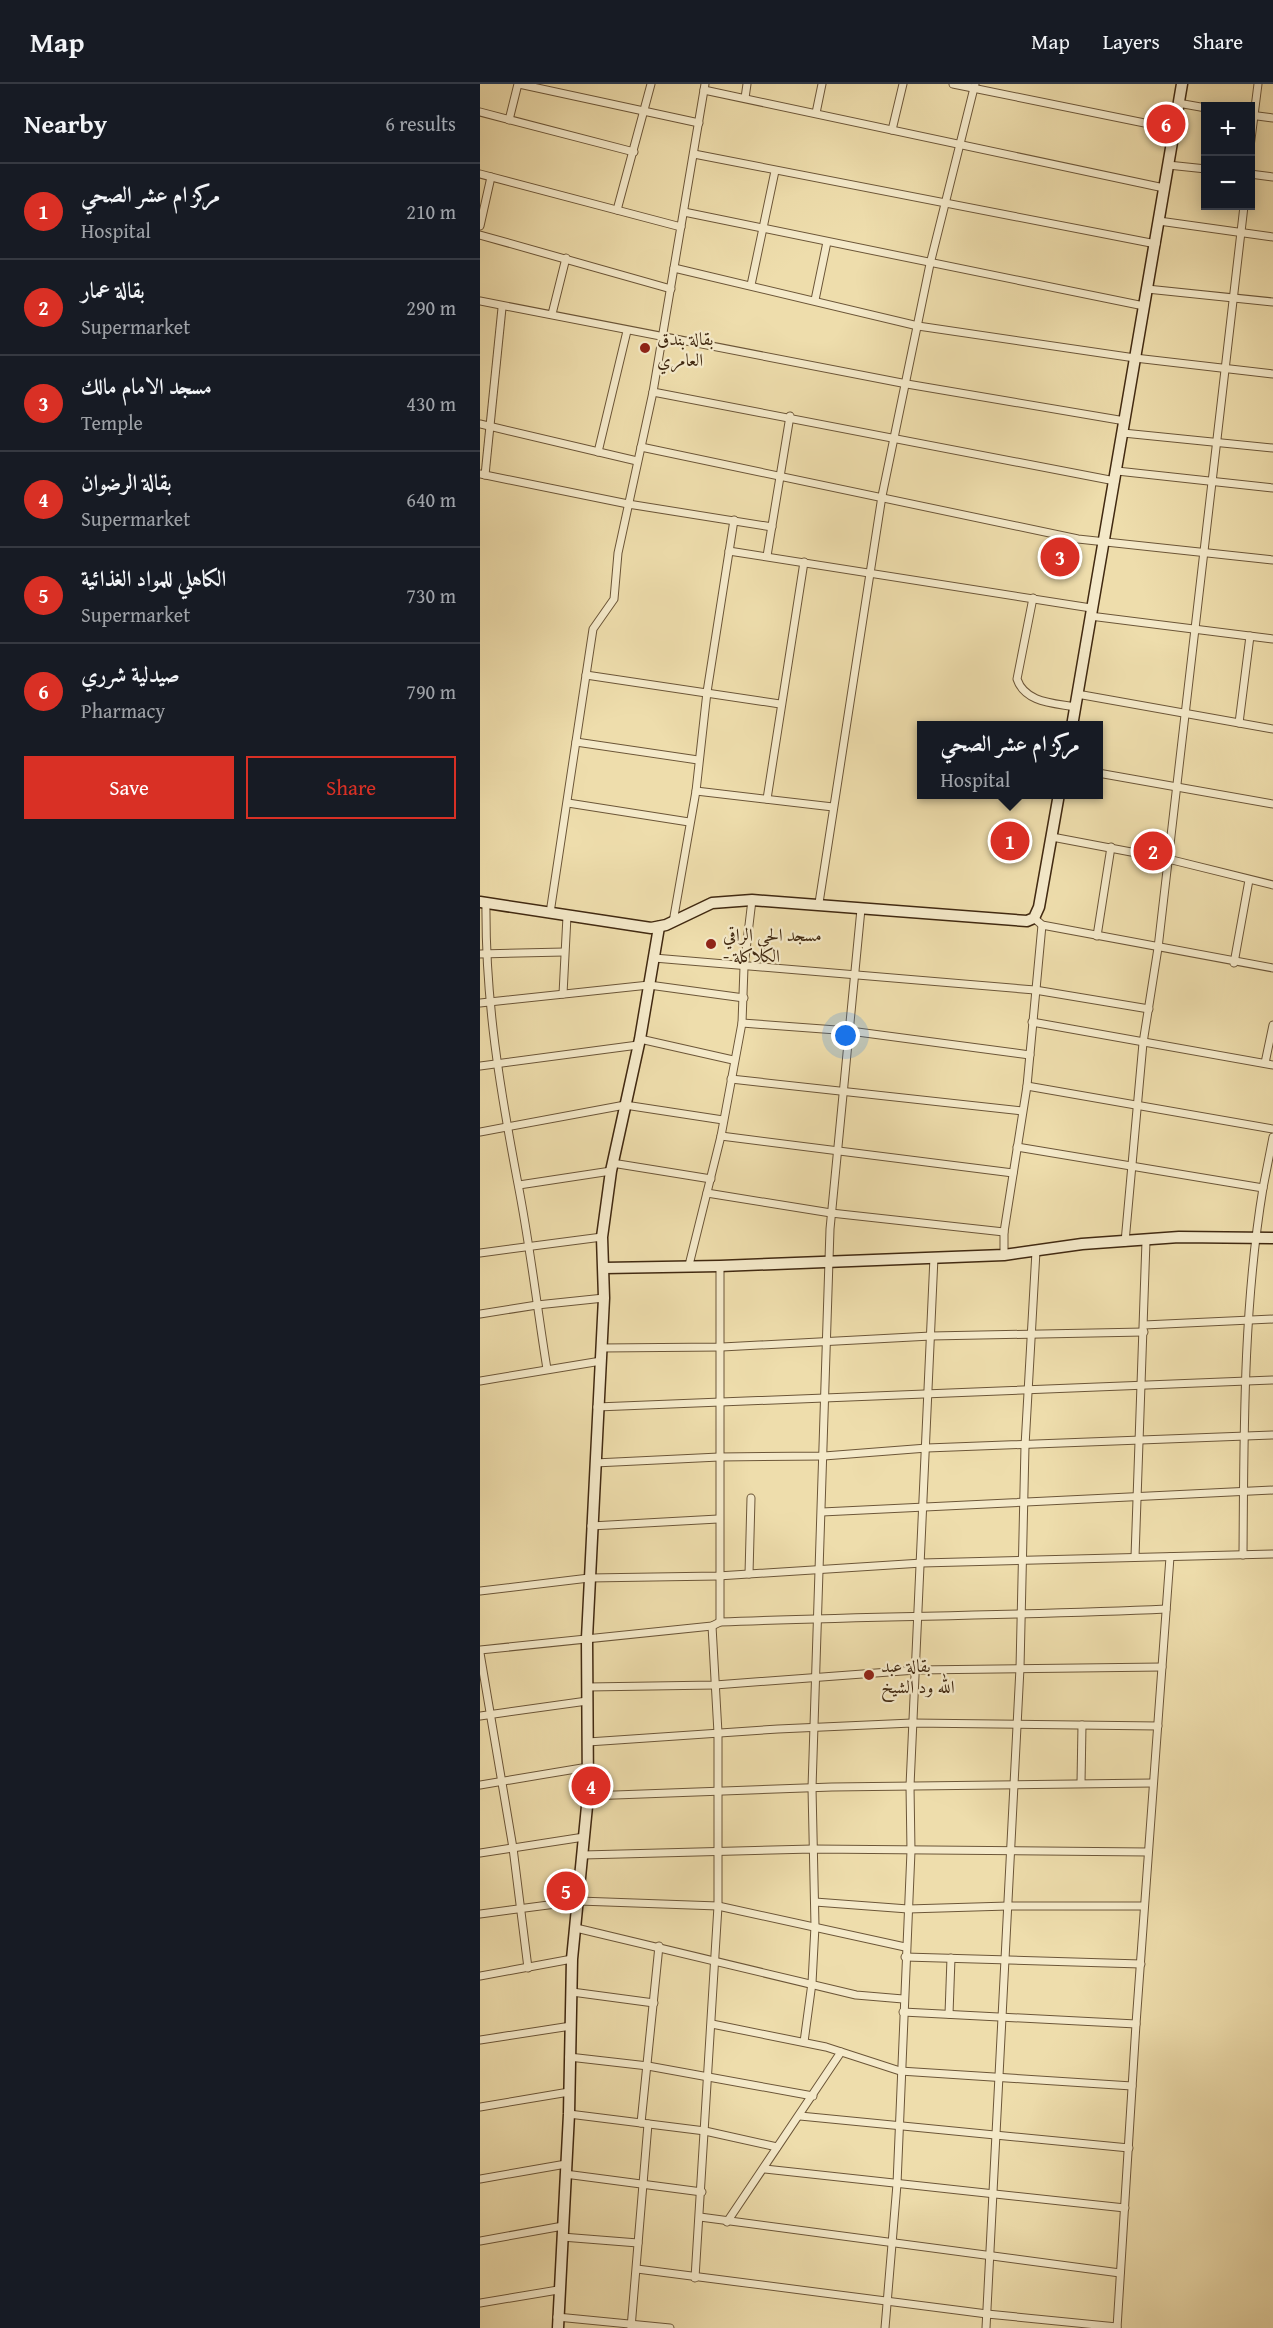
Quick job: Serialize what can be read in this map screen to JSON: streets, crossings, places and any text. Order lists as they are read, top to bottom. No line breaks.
{"places":["بقالة بندق العامري","مسجد الحي الراقي - الكلاكلة","بقالة عبد الله ود الشيخ"],"page":{"header":"Map","nav":["Map","Layers","Share"],"heading":["Nearby","6 results"],"map_buttons":["+","−"],"pins":["6","3","1","2","4","5"],"list":[{"mark":"1","name":"مركز ام عشر الصحي","note":"Hospital","value":"210 m"},{"mark":"2","name":"بقالة عمار","note":"Supermarket","value":"290 m"},{"mark":"3","name":"مسجد الامام مالك","note":"Temple","value":"430 m"},{"mark":"4","name":"بقالة الرضوان","note":"Supermarket","value":"640 m"},{"mark":"5","name":"الكاهلي للمواد الغذائية","note":"Supermarket","value":"730 m"},{"mark":"6","name":"صيدلية شرري","note":"Pharmacy","value":"790 m"}],"popup":["مركز ام عشر الصحي","Hospital"],"buttons":["Save","Share"]}}
